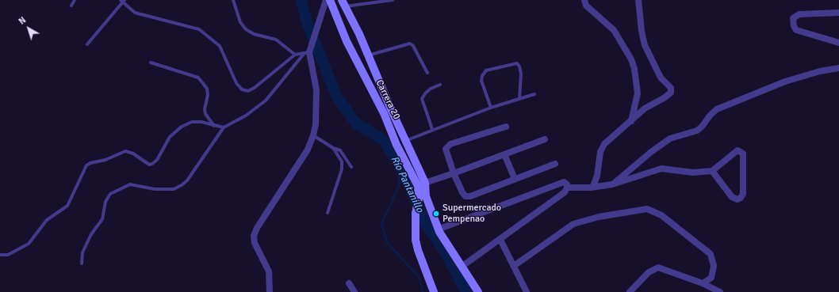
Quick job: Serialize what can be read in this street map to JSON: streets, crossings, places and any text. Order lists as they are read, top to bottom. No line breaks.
{"streets":{"main road":["Carrera 20"]},"water":["Río Pantanillo"],"places":["Supermercado Pempenao"],"north":"top left"}
